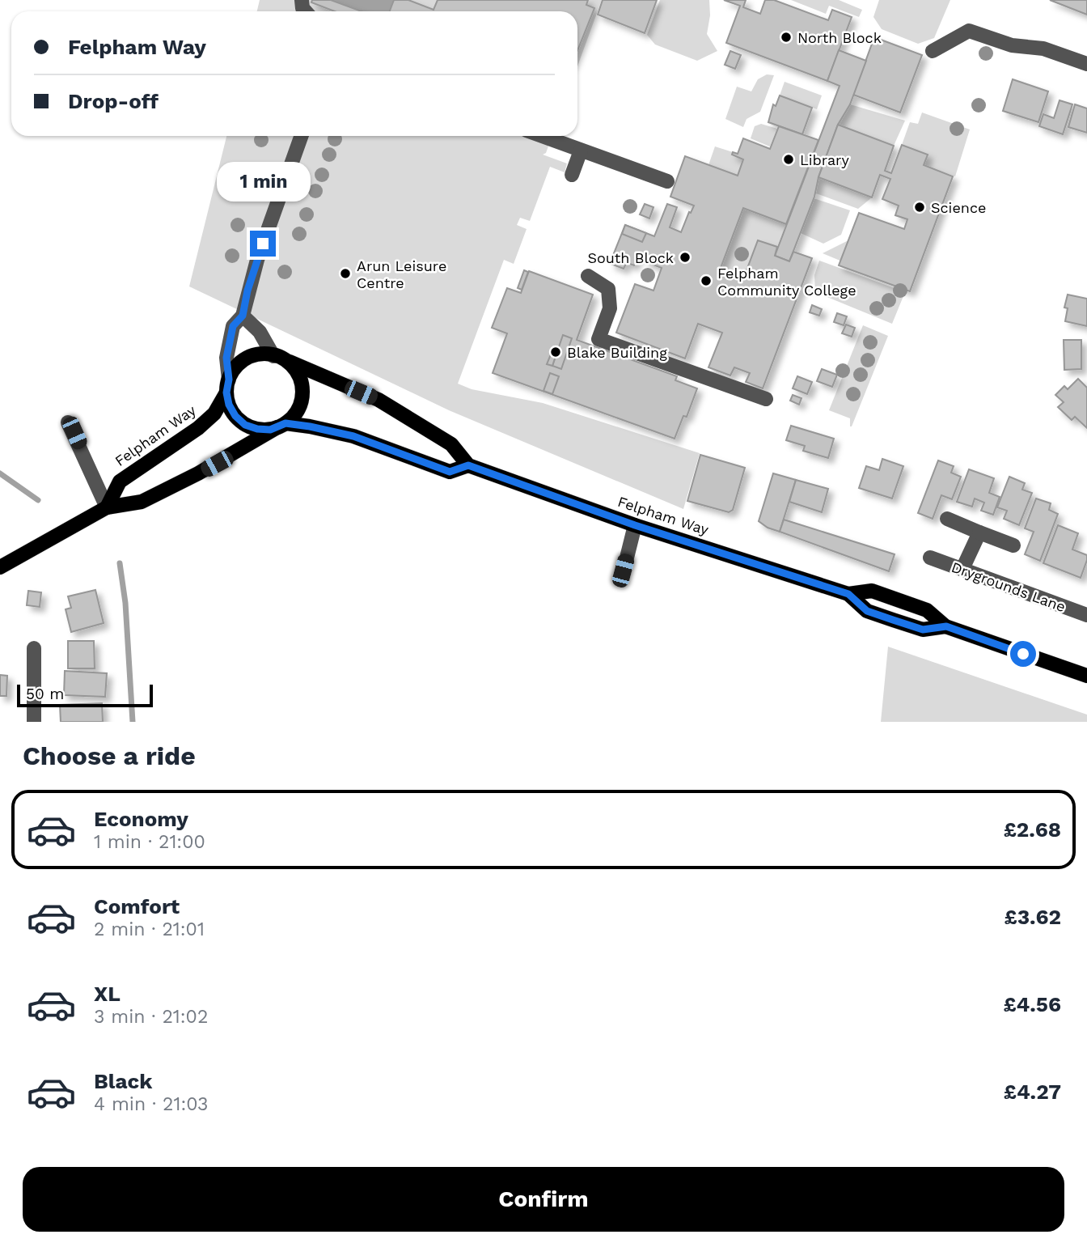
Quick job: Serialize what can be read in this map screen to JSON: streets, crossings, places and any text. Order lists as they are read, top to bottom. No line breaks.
{"streets":{"main road":["Felpham Way"],"street":["Drygrounds Lane"]},"places":["North Block","Library","Science","South Block","Arun Leisure Centre","Felpham Community College","Blake Building"],"scale_bar":"50 m","page":{"banner":["Felpham Way","Drop-off"],"bubble":"1 min","scale":"50 m","heading":"Choose a ride","list":[{"name":"Economy","note":"1 min · 21:00","value":"£2.68"},{"name":"Comfort","note":"2 min · 21:01","value":"£3.62"},{"name":"XL","note":"3 min · 21:02","value":"£4.56"},{"name":"Black","note":"4 min · 21:03","value":"£4.27"}],"buttons":"Confirm"}}
